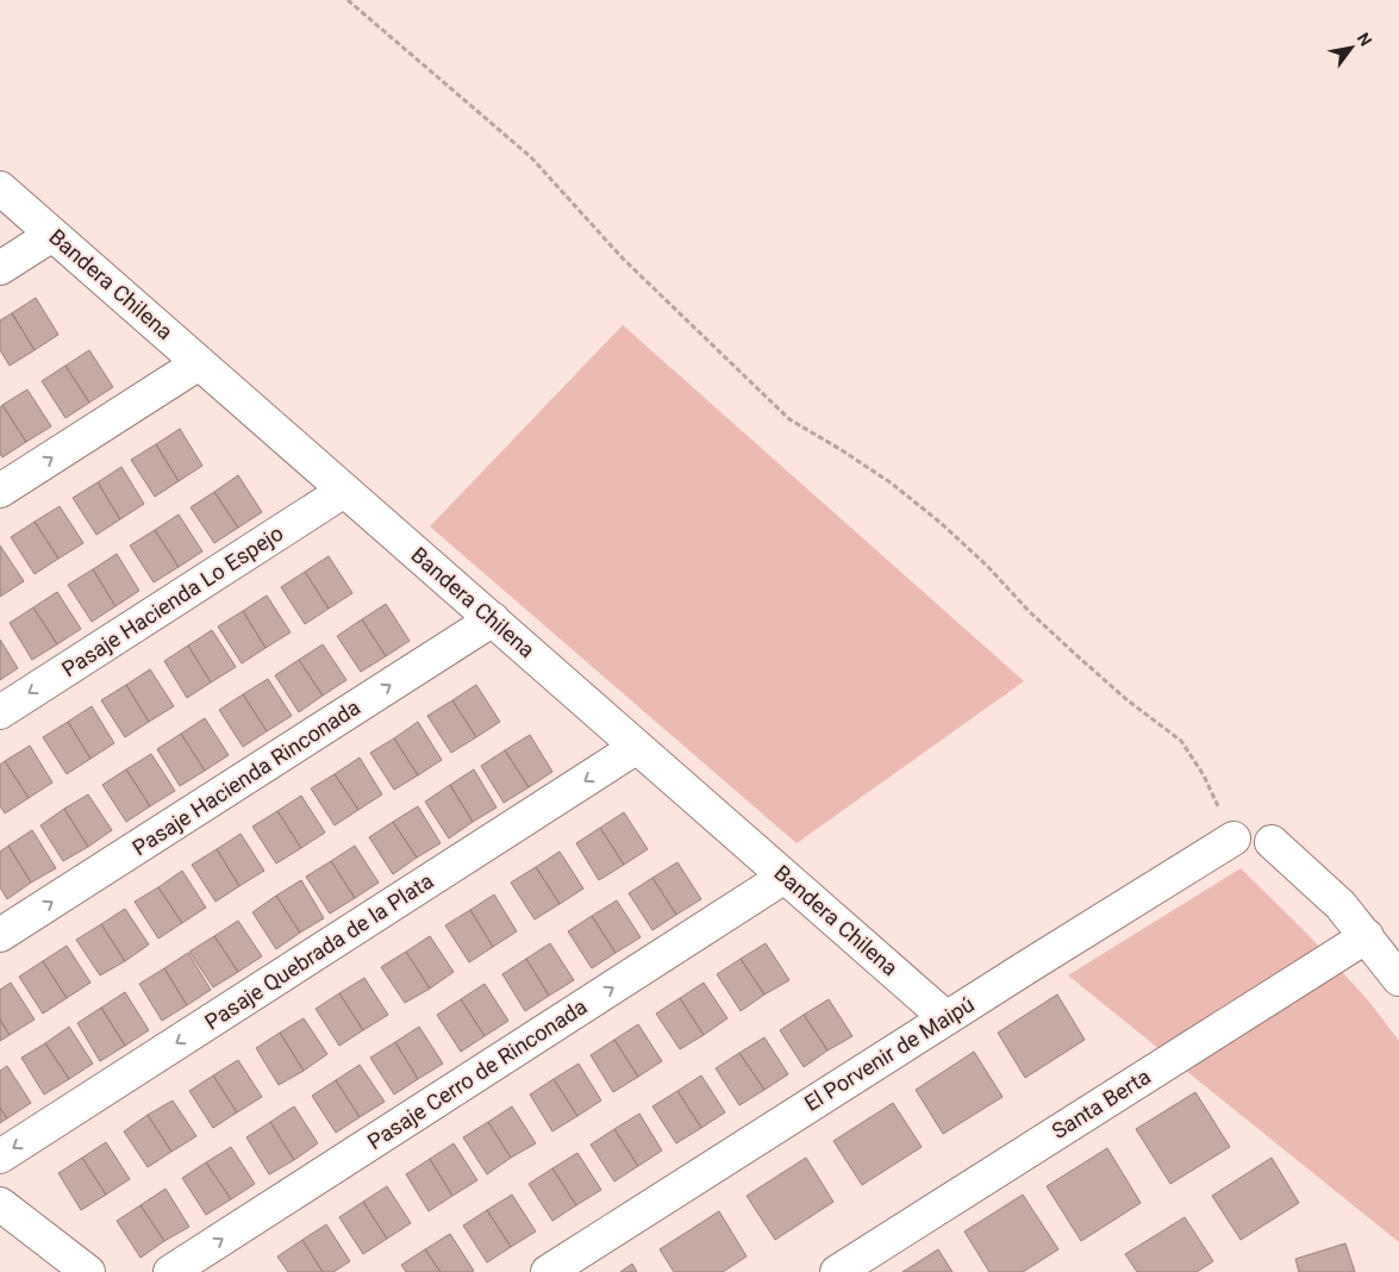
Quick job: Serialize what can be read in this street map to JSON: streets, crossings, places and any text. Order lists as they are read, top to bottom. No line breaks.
{"streets":{"street":["Bandera Chilena","Pasaje Hacienda Lo Espejo","Pasaje Hacienda Rinconada","Pasaje Quebrada de la Plata","El Porvenir de Maipú","Pasaje Cerro de Rinconada","Santa Berta"]},"crossings":[["Bandera Chilena","Pasaje Hacienda Lo Espejo"],["Bandera Chilena","Pasaje Hacienda Rinconada"],["Bandera Chilena","Pasaje Quebrada de la Plata"],["Bandera Chilena","El Porvenir de Maipú"],["Bandera Chilena","Pasaje Cerro de Rinconada"]],"one_way":["Pasaje Hacienda Rinconada","Pasaje Quebrada de la Plata","Pasaje Cerro de Rinconada"],"north":"top right"}
